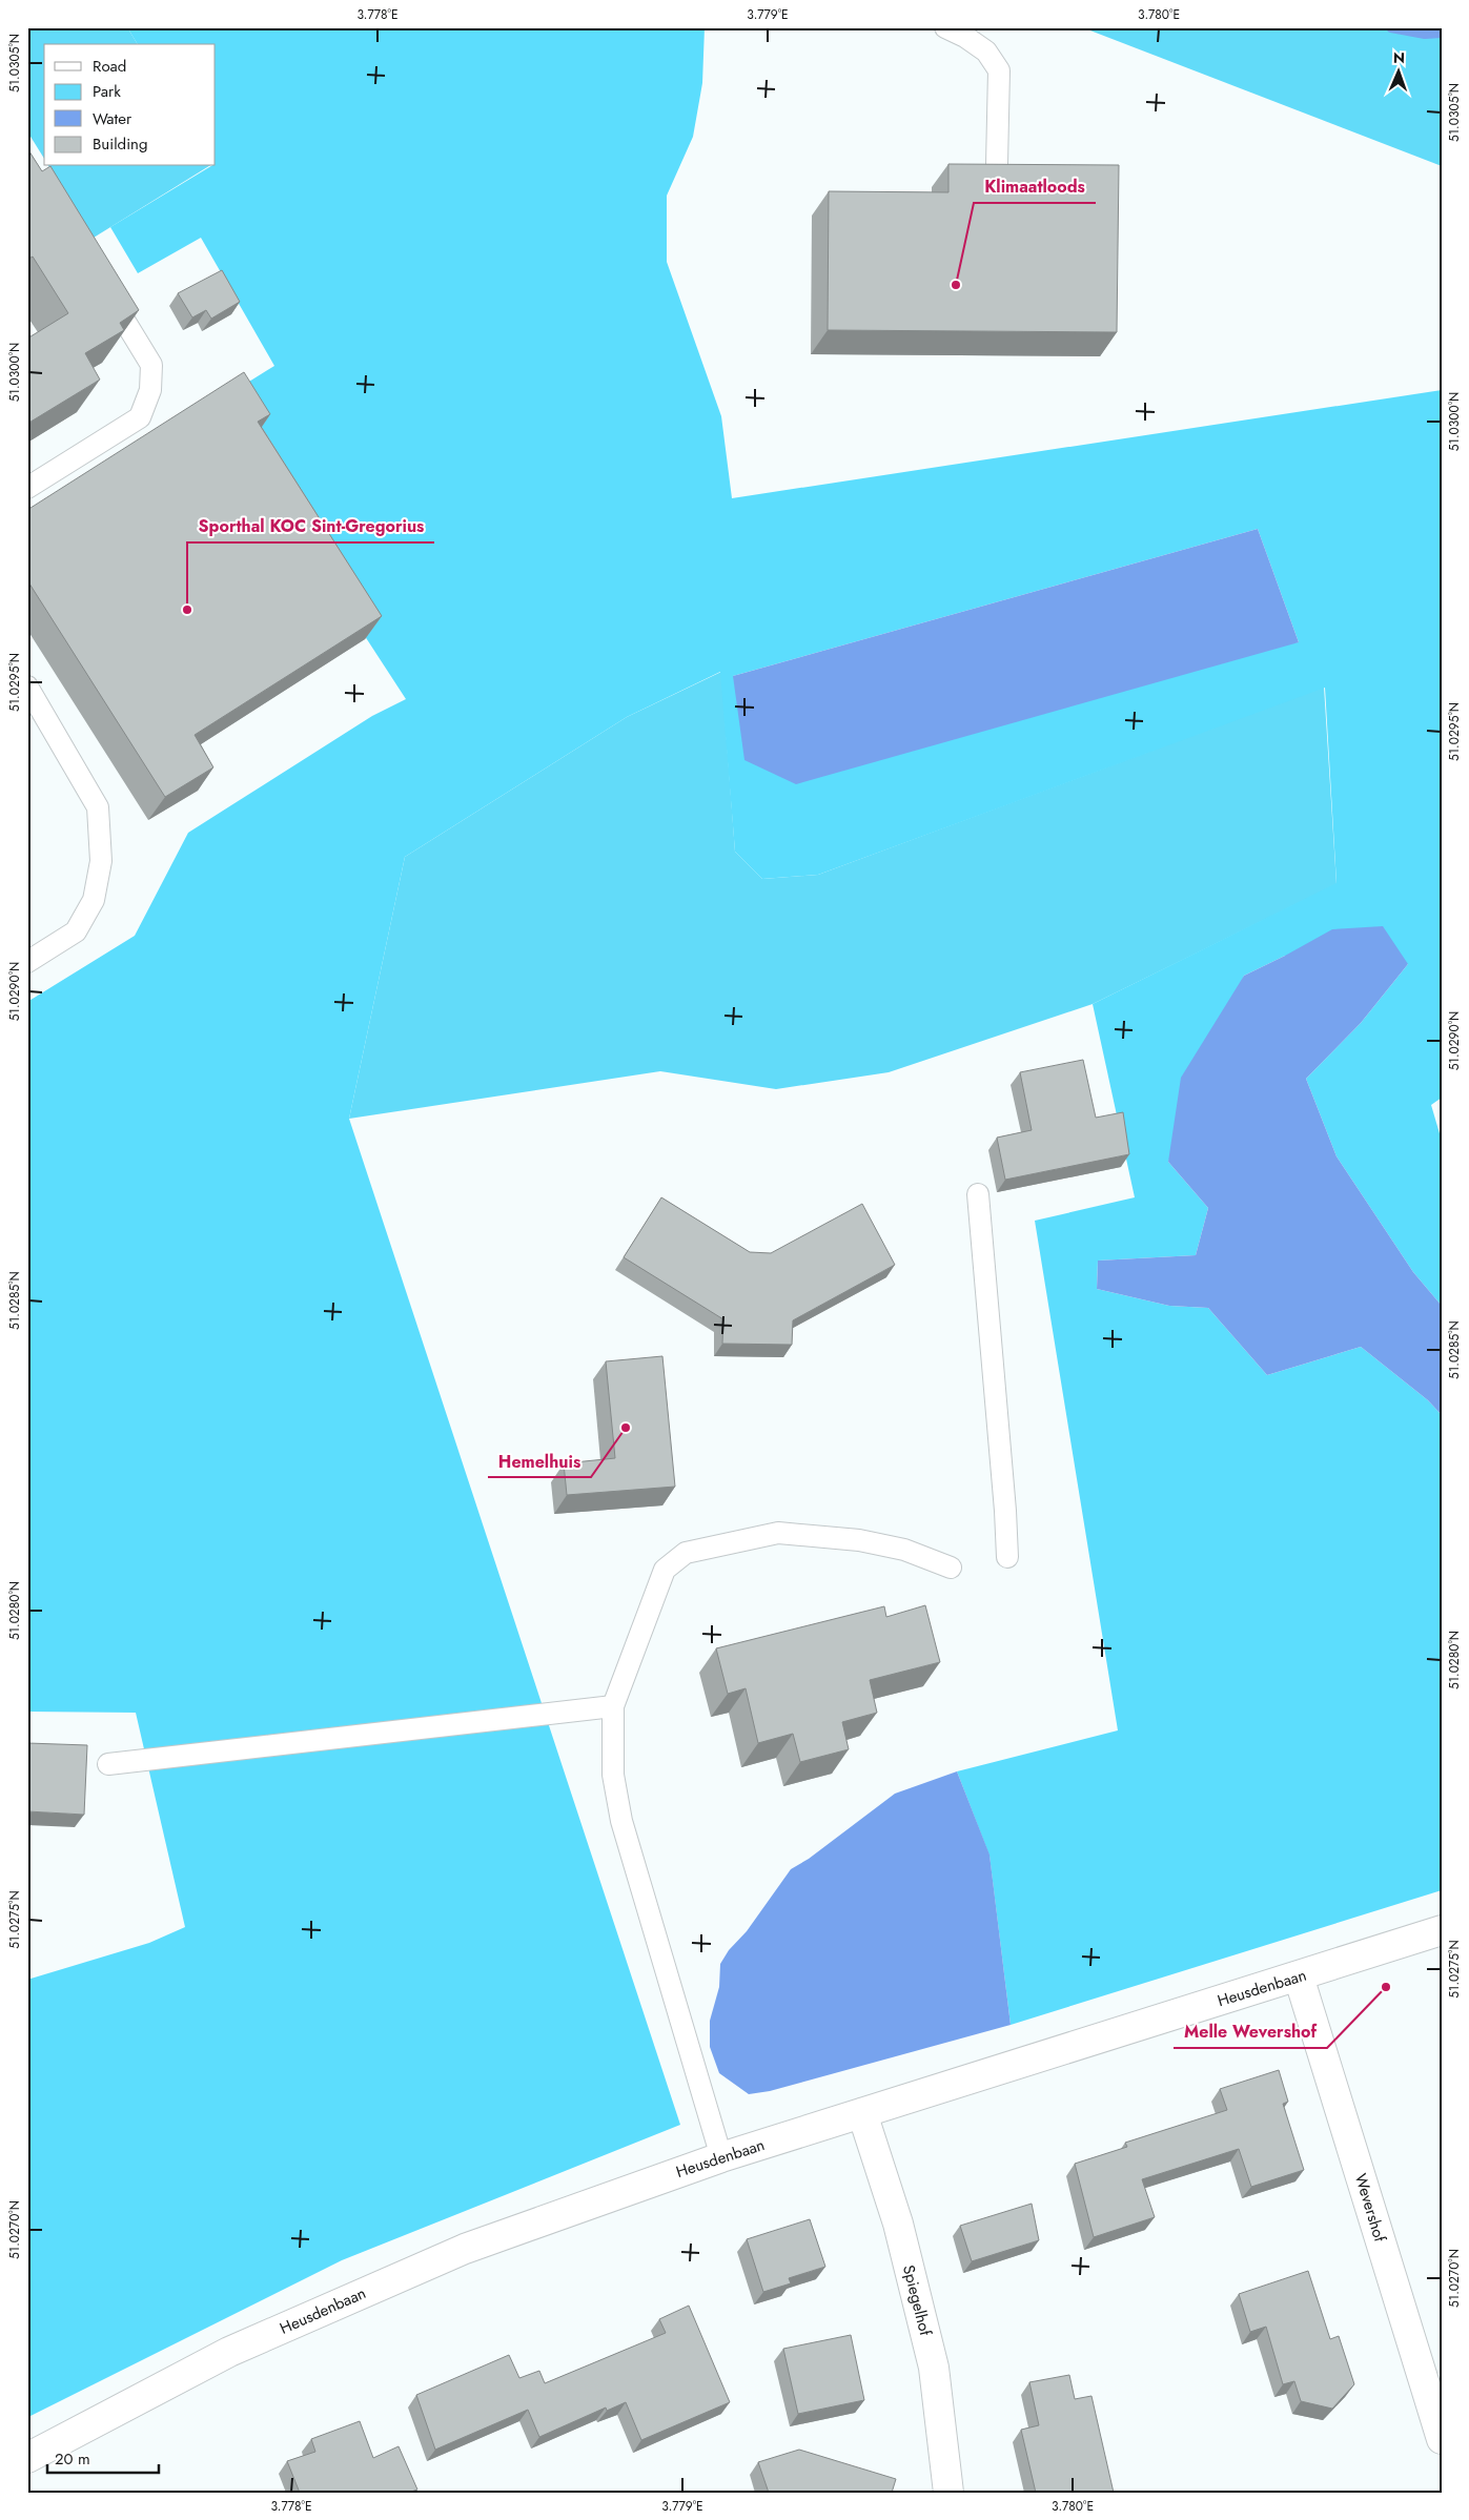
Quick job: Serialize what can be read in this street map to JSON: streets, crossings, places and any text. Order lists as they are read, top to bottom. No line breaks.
{"streets":{"main road":["Heusdenbaan","Wevershof","Spiegelhof"]},"crossings":[["Heusdenbaan","Wevershof"],["Heusdenbaan","Spiegelhof"]],"places":["Klimaatloods","Sporthal KOC Sint-Gregorius","Hemelhuis","Melle Wevershof"],"legend":["Road","Park","Water","Building"],"scale_bar":"20 m","north":"top","coordinates":["3.778°E","3.779°E","3.780°E","51.0305°N","51.0300°N","51.0295°N","51.0290°N","51.0285°N","51.0280°N","51.0275°N","51.0270°N"]}
